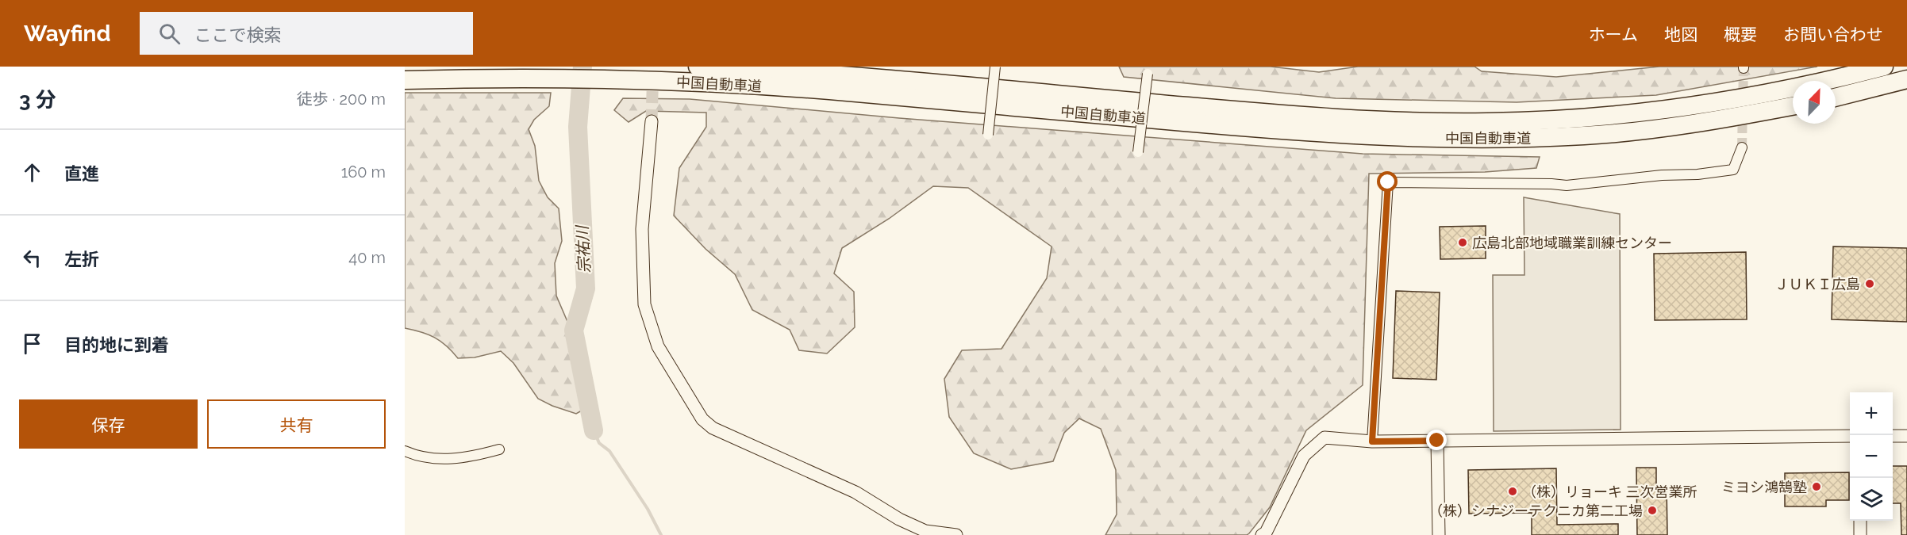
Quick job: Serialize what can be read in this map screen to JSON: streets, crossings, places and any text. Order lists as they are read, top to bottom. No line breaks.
{"streets":{"highway":["中国自動車道"]},"water":["宗祐川"],"places":["広島北部地域職業訓練センター","ＪＵＫＩ広島","ミヨシ鴻鵠塾","（株）リョーキ 三次営業所","（株）シナジーテクニカ第二工場"],"north":"top right","page":{"header":"Wayfind","search":"ここで検索","nav":["ホーム","地図","概要","お問い合わせ"],"heading":["3 分","徒歩 · 200 m"],"list":[["直進","160 m"],["左折","40 m"],"目的地に到着"],"buttons":["保存","共有"],"map_buttons":["+","−"]}}
